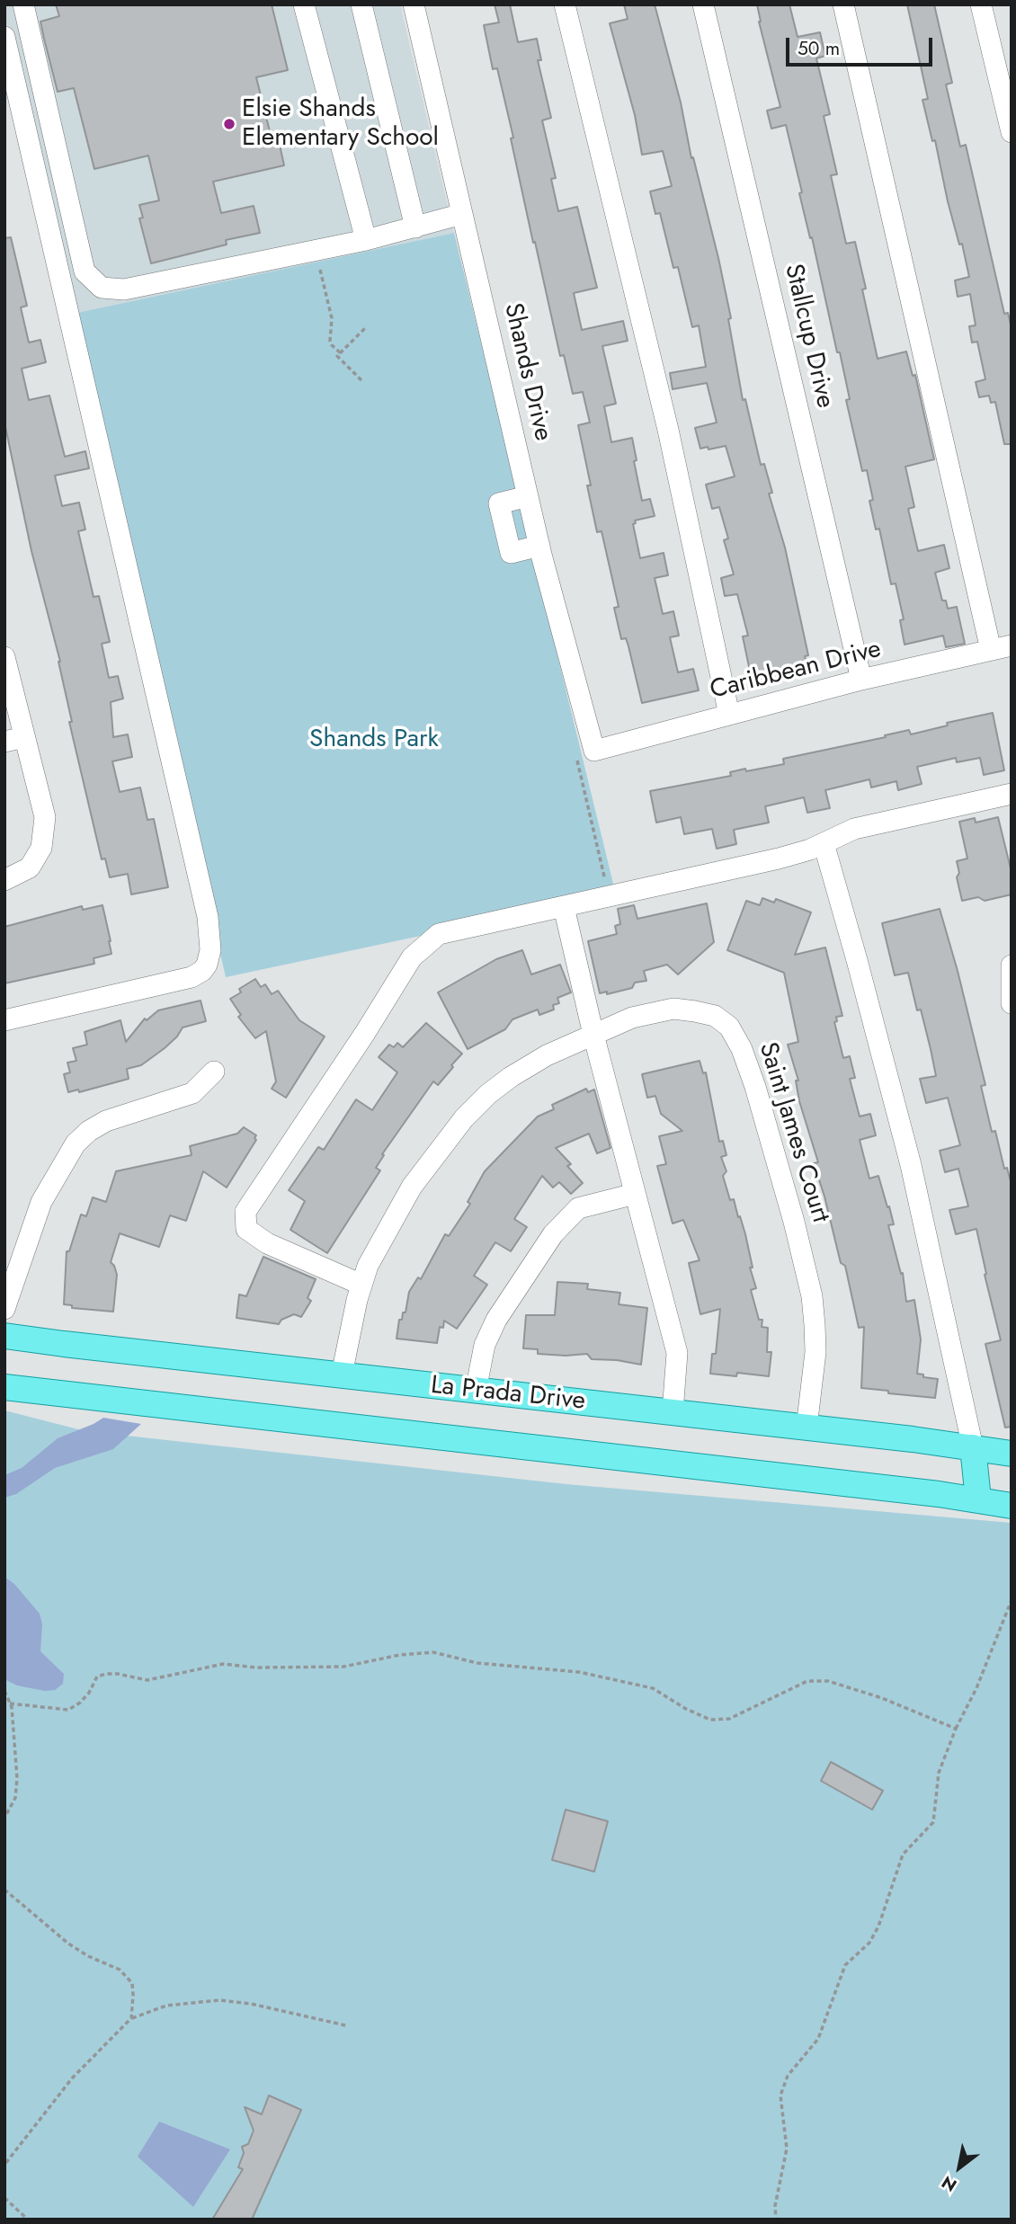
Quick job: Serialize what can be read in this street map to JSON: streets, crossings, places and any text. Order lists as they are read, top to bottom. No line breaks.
{"streets":{"main road":["La Prada Drive"],"street":["Stallcup Drive","Shands Drive","Caribbean Drive","Saint James Court"]},"crossings":[["Stallcup Drive","Caribbean Drive"],["Shands Drive","Caribbean Drive"],["Saint James Court","La Prada Drive"]],"parks":["Shands Park"],"places":["Elsie Shands Elementary School"],"scale_bar":"50 m","north":"bottom left"}
